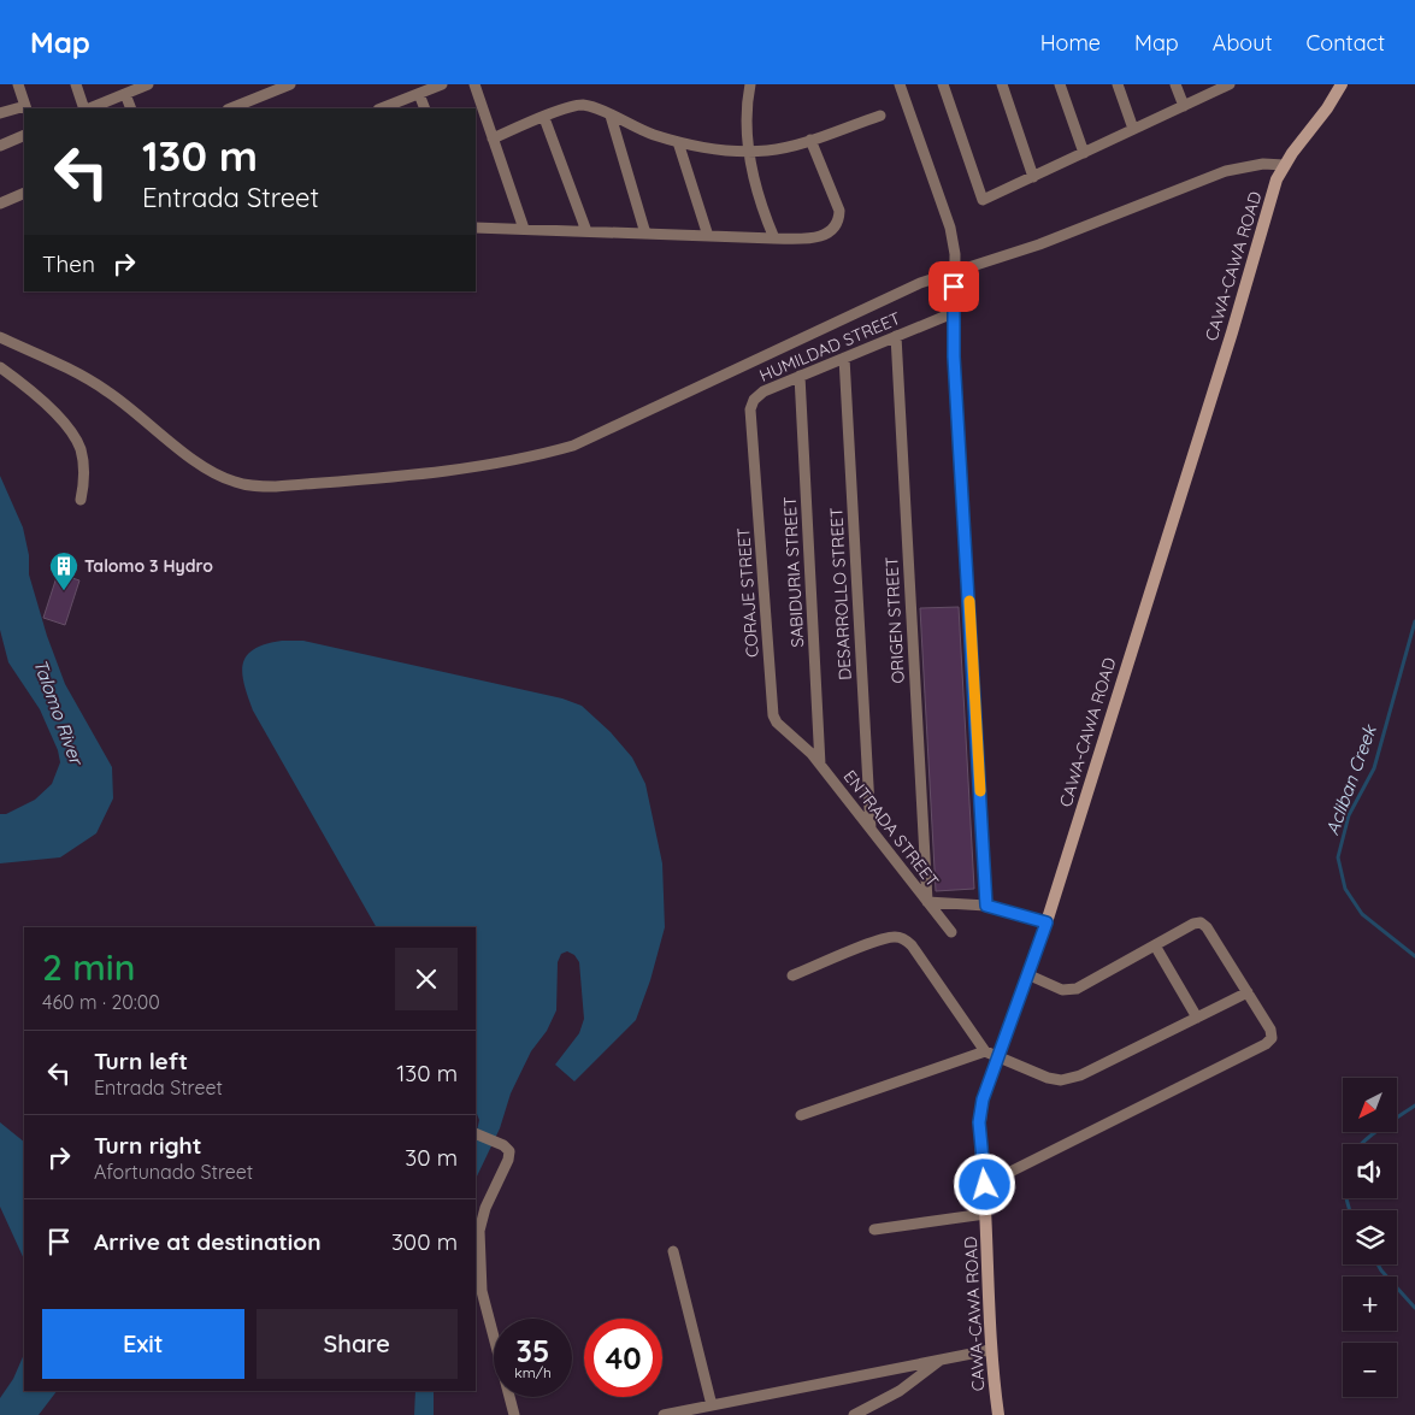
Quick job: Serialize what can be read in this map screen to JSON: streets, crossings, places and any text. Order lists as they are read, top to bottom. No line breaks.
{"streets":{"street":["CAWA-CAWA ROAD","HUMILDAD STREET","SABIDURIA STREET","CORAJE STREET","DESARROLLO STREET","ORIGEN STREET","ENTRADA STREET"]},"crossings":[["CAWA-CAWA ROAD","ENTRADA STREET"],["HUMILDAD STREET","SABIDURIA STREET"],["HUMILDAD STREET","CORAJE STREET"],["HUMILDAD STREET","DESARROLLO STREET"],["HUMILDAD STREET","ORIGEN STREET"],["SABIDURIA STREET","CORAJE STREET"],["SABIDURIA STREET","ENTRADA STREET"],["CORAJE STREET","ENTRADA STREET"],["DESARROLLO STREET","ENTRADA STREET"],["ORIGEN STREET","ENTRADA STREET"]],"water":["Talomo River","Acliban Creek"],"places":{"building":["Talomo 3 Hydro"]},"north":"bottom left","page":{"header":"Map","nav":["Home","Map","About","Contact"],"turn":["130 m","Entrada Street"],"then":"Then","heading":["2 min","460 m · 20:00"],"list":[{"name":"Turn left","note":"Entrada Street","value":"130 m"},{"name":"Turn right","note":"Afortunado Street","value":"30 m"},{"name":"Arrive at destination","value":"300 m"}],"map_buttons":["+","−"],"buttons":["Exit","Share"],"speed":"35 km/h","limit":"40"}}
